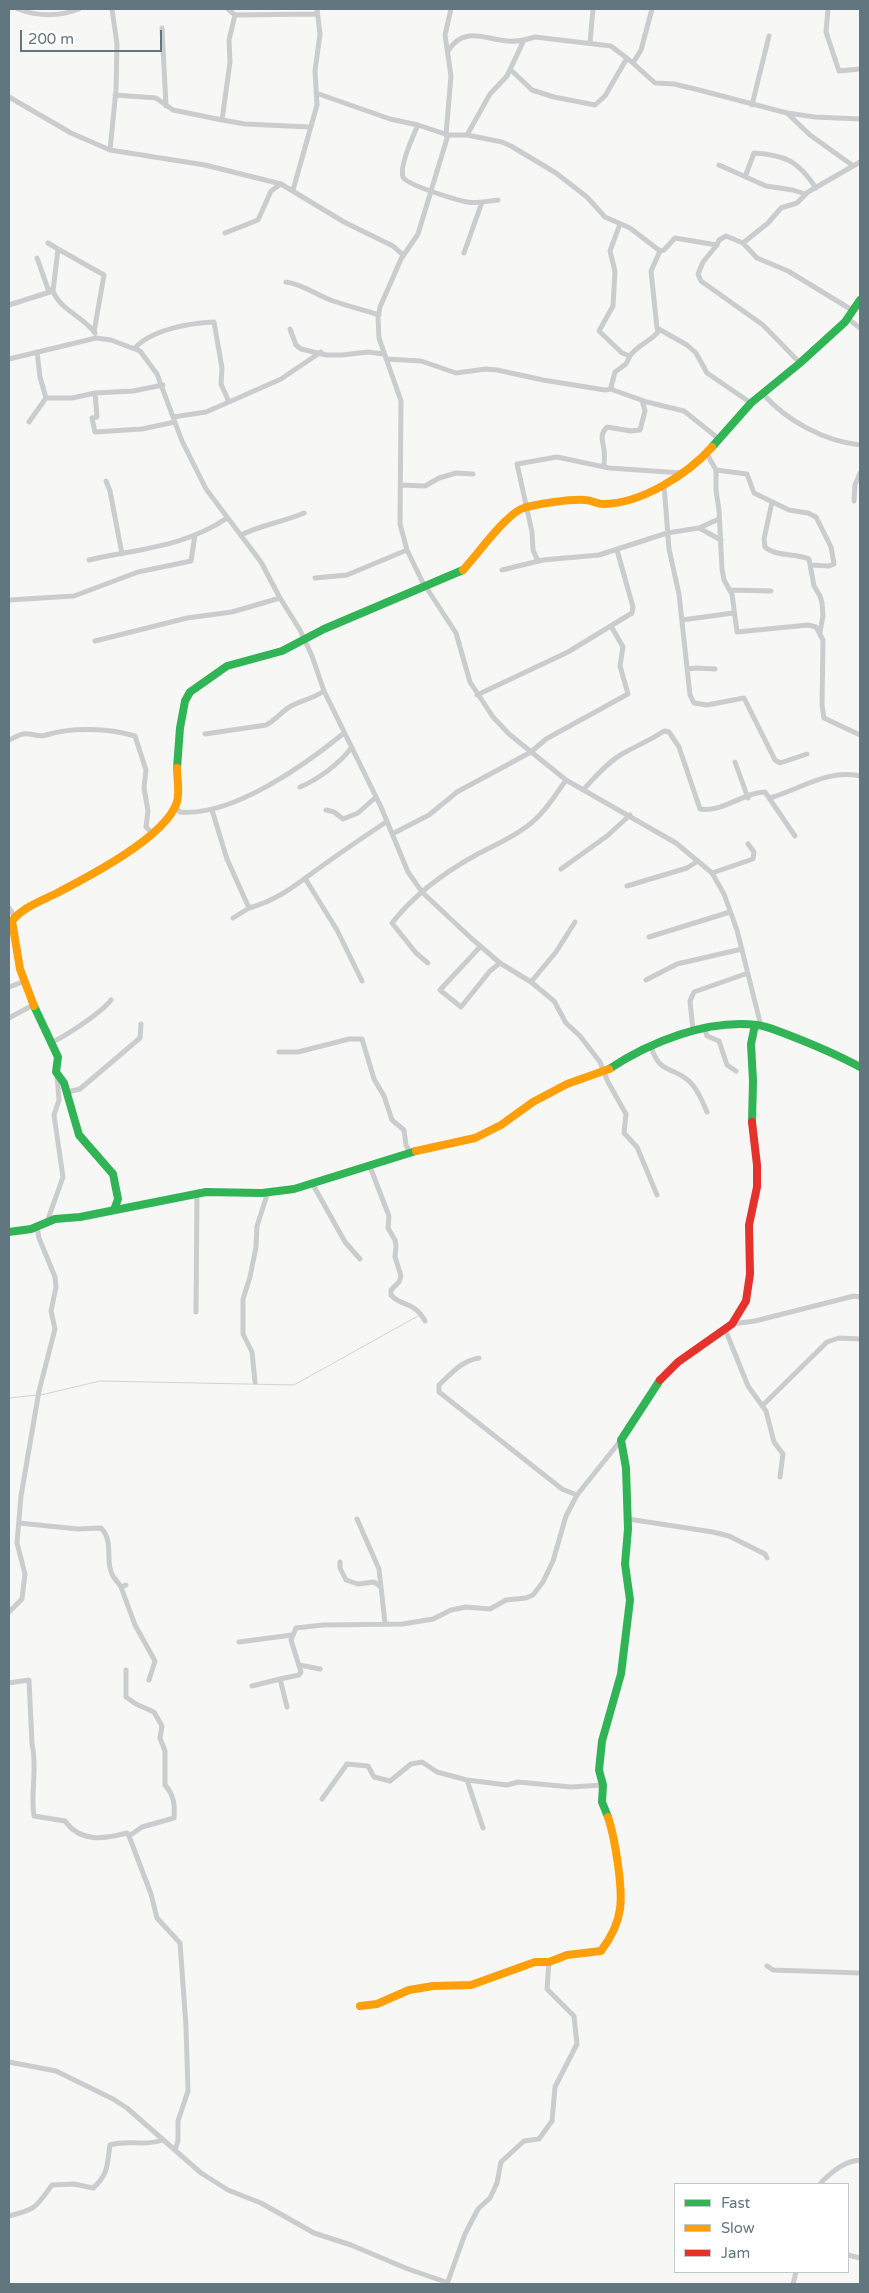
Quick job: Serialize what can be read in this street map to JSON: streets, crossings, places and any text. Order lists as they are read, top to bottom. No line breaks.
{"legend":["Fast","Slow","Jam"],"scale_bar":"200 m"}
